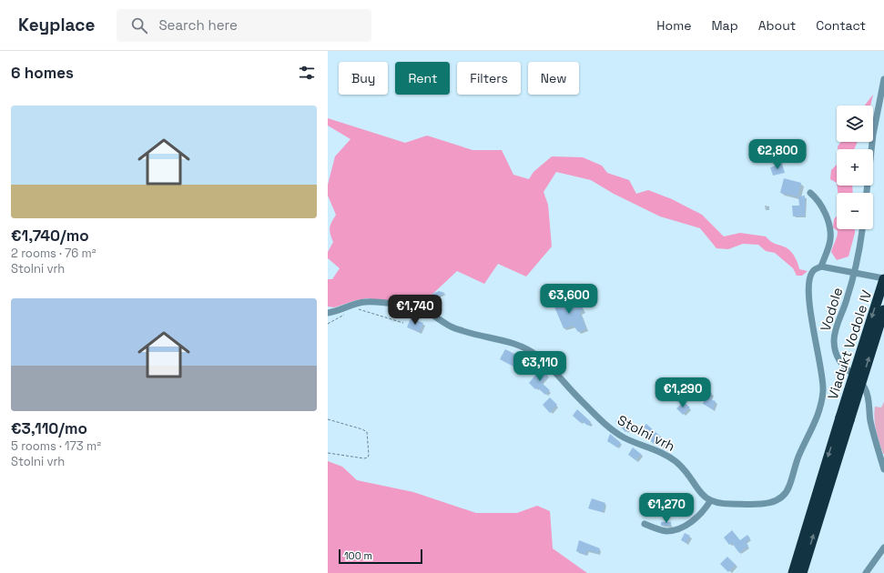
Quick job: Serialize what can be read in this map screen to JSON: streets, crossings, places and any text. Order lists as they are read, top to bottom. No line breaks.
{"streets":{"highway":["Viadukt Vodole IV"],"street":["Vodole","Stolni vrh"]},"crossings":[["Vodole","Viadukt Vodole IV"]],"scale_bar":"100 m","page":{"header":"Keyplace","search":"Search here","nav":["Home","Map","About","Contact"],"heading":"6 homes","chip":["Buy","Rent","Filters","New"],"list":[{"name":"€1,740/mo","note":"2 rooms · 76 m² · Stolni vrh"},{"name":"€3,110/mo","note":"5 rooms · 173 m² · Stolni vrh"}],"map_buttons":["+","−"],"price":["€2,800","€3,600","€1,740","€3,110","€1,290","€1,270"],"scale":"100 m"}}
